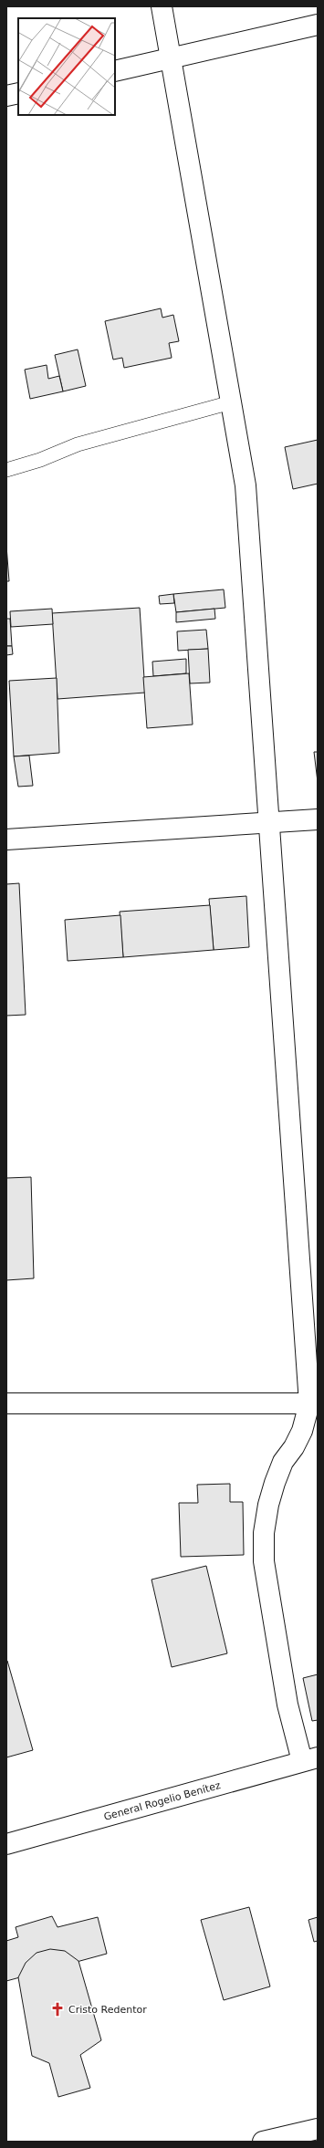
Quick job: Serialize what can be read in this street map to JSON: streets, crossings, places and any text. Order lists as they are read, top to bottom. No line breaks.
{"streets":{"street":["General Rogelio Benítez"]},"places":{"church":["Cristo Redentor"]}}
